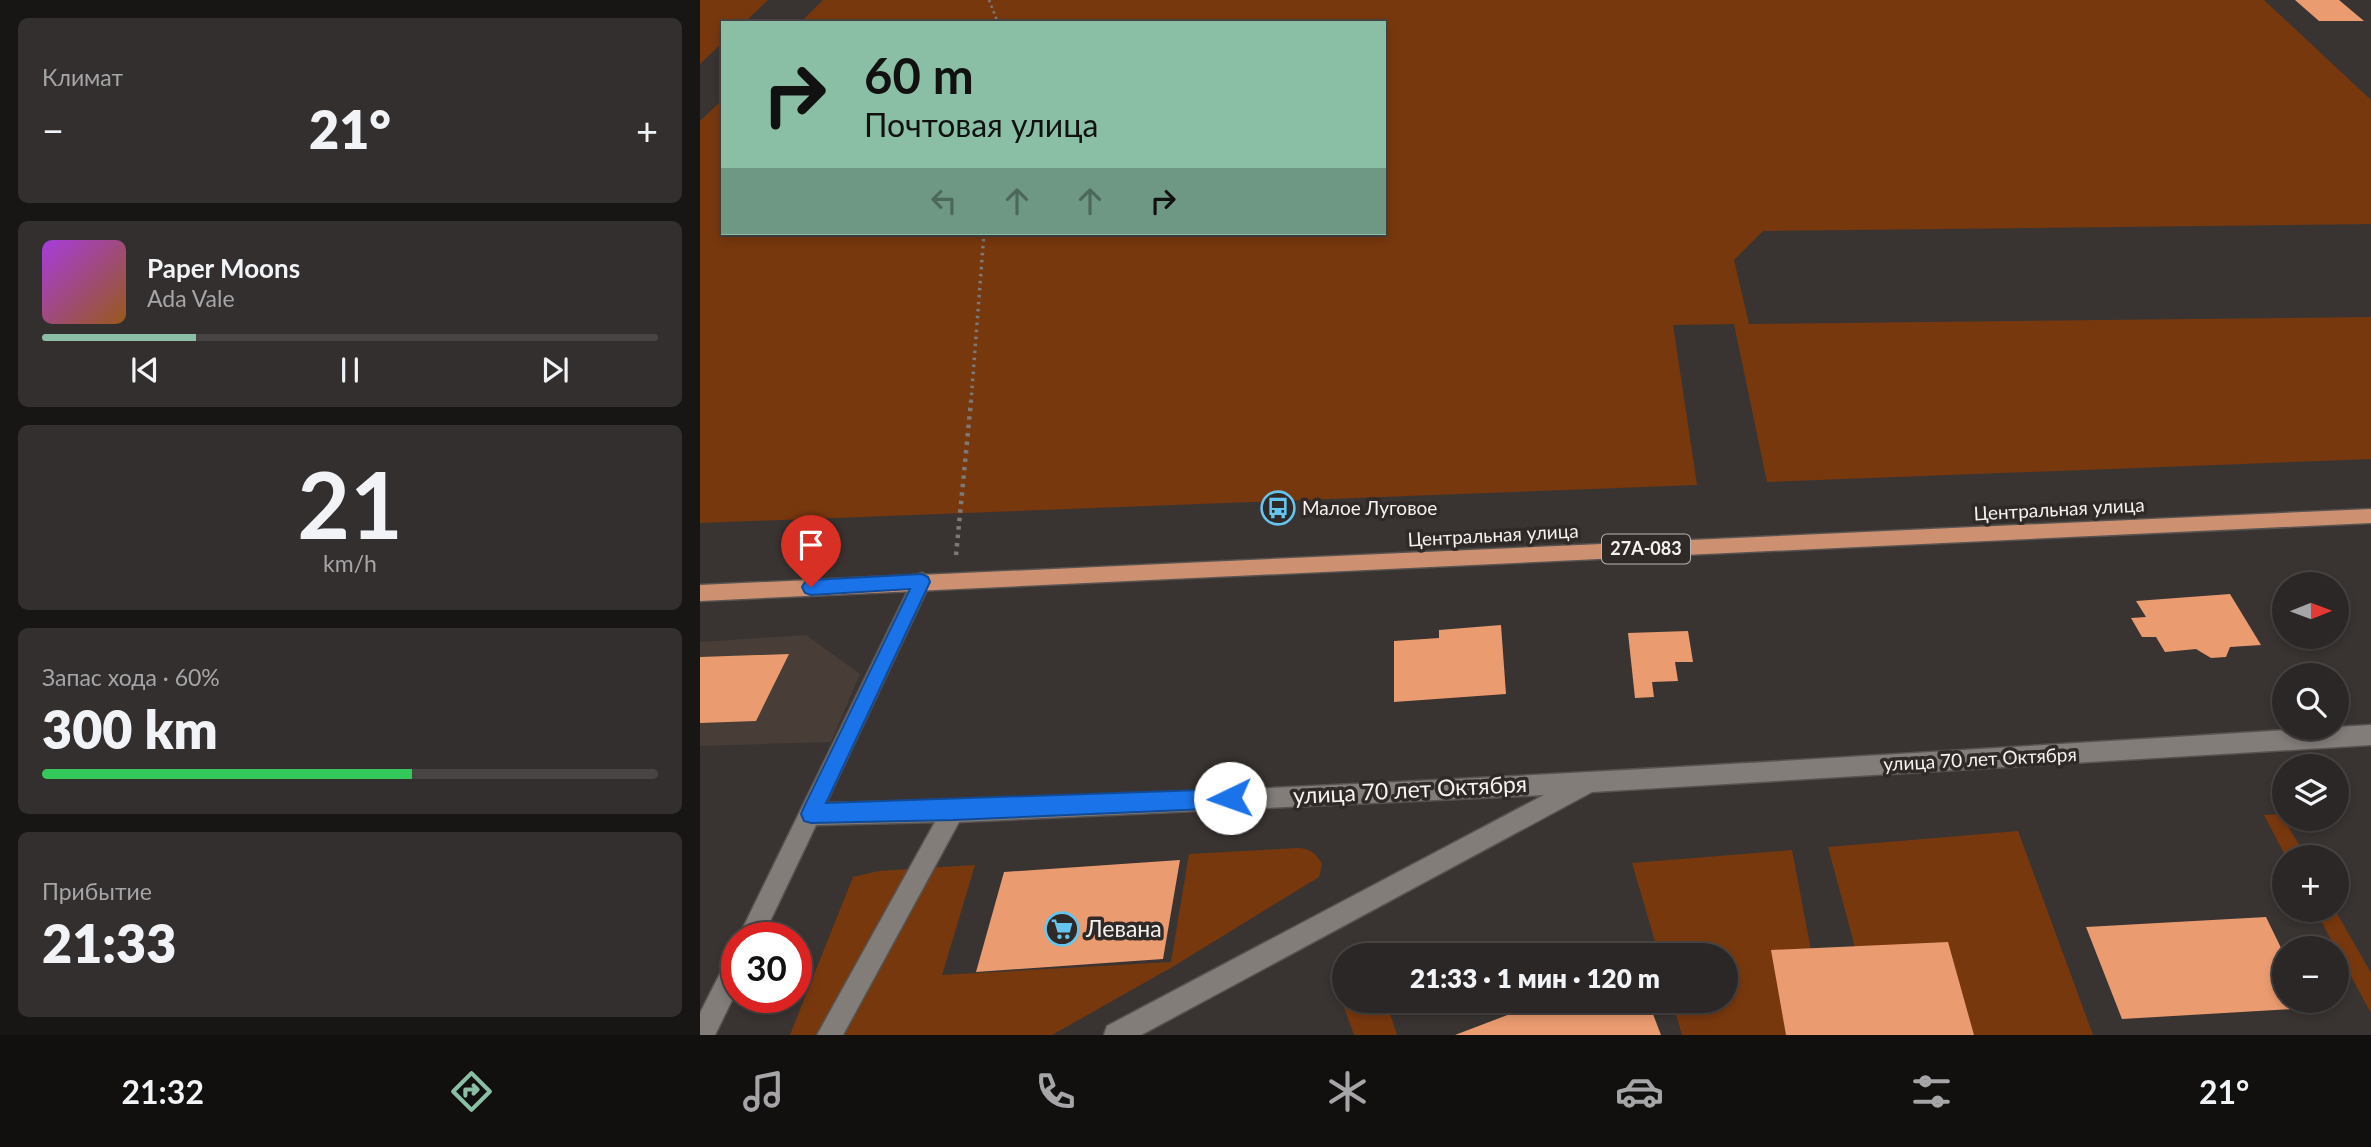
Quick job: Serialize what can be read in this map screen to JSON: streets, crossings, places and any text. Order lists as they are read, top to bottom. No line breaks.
{"streets":{"main road":["Центральная улица","27А-083"],"street":["улица 70 лет Октября"]},"places":{"bus stop":["Малое Луговое"],"supermarket":["Левана"]},"north":"right","page":{"tile":["Климат",["21","km/h"],["Запас хода · 60%","300 km"],["Прибытие","21:33"]],"turn":["60 m","Почтовая улица"],"heat":["−","21°","+"],"song":["Paper Moons","Ada Vale"],"map_buttons":["+","−"],"limit":"30","trip":"21:33 · 1 мин · 120 m","tabs":["21:32","21°"]}}
